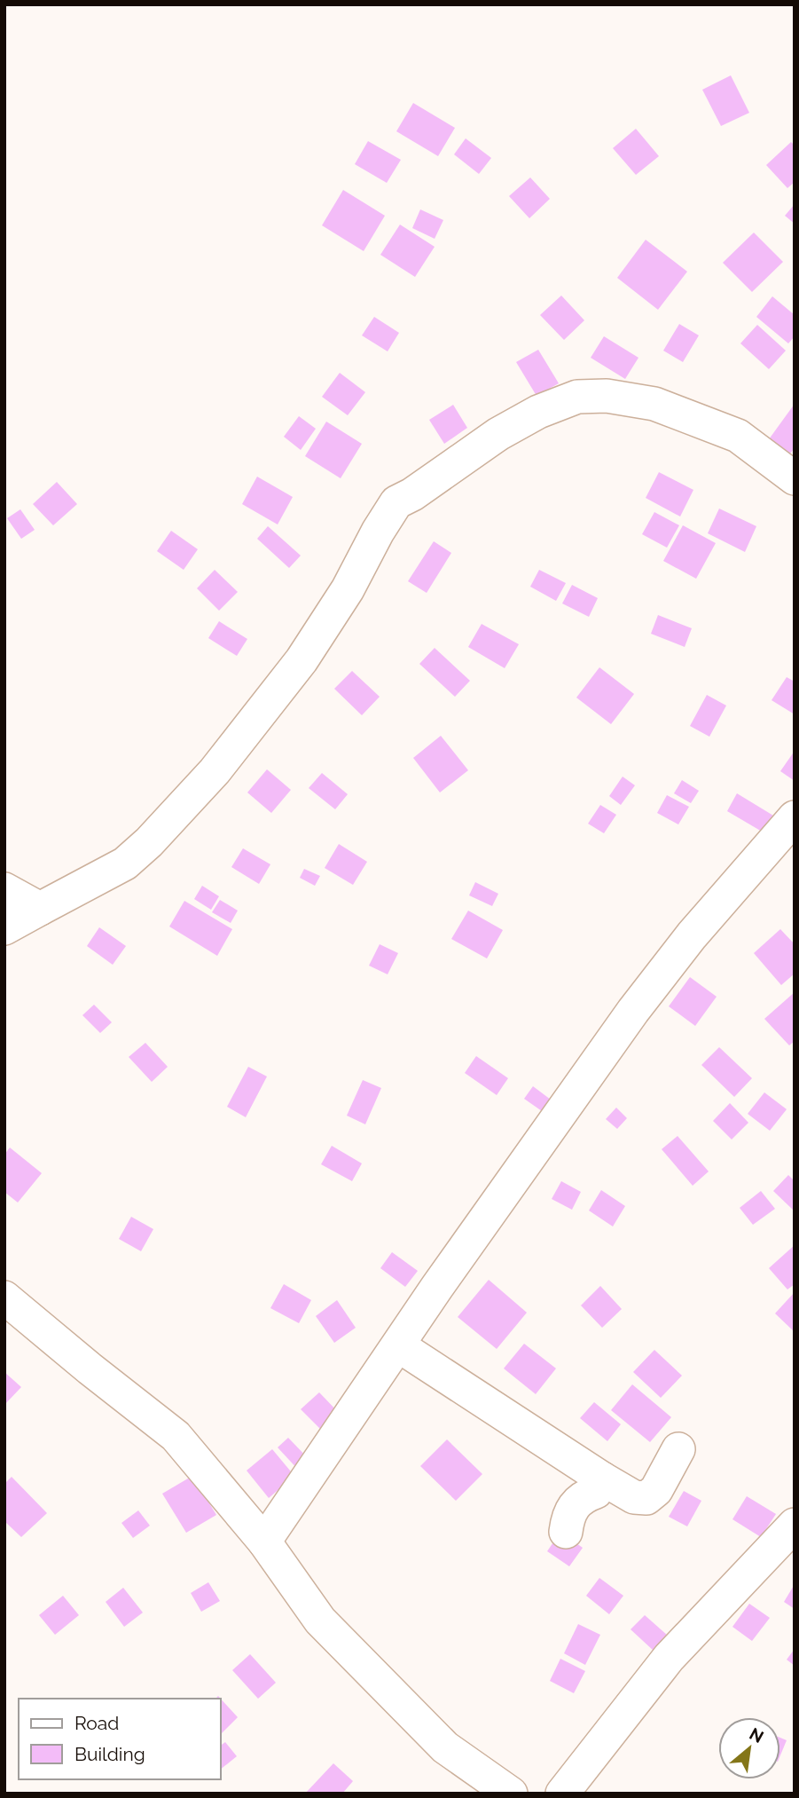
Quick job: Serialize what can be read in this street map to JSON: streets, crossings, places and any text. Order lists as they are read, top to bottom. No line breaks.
{"legend":["Road","Building"],"north":"top right"}
